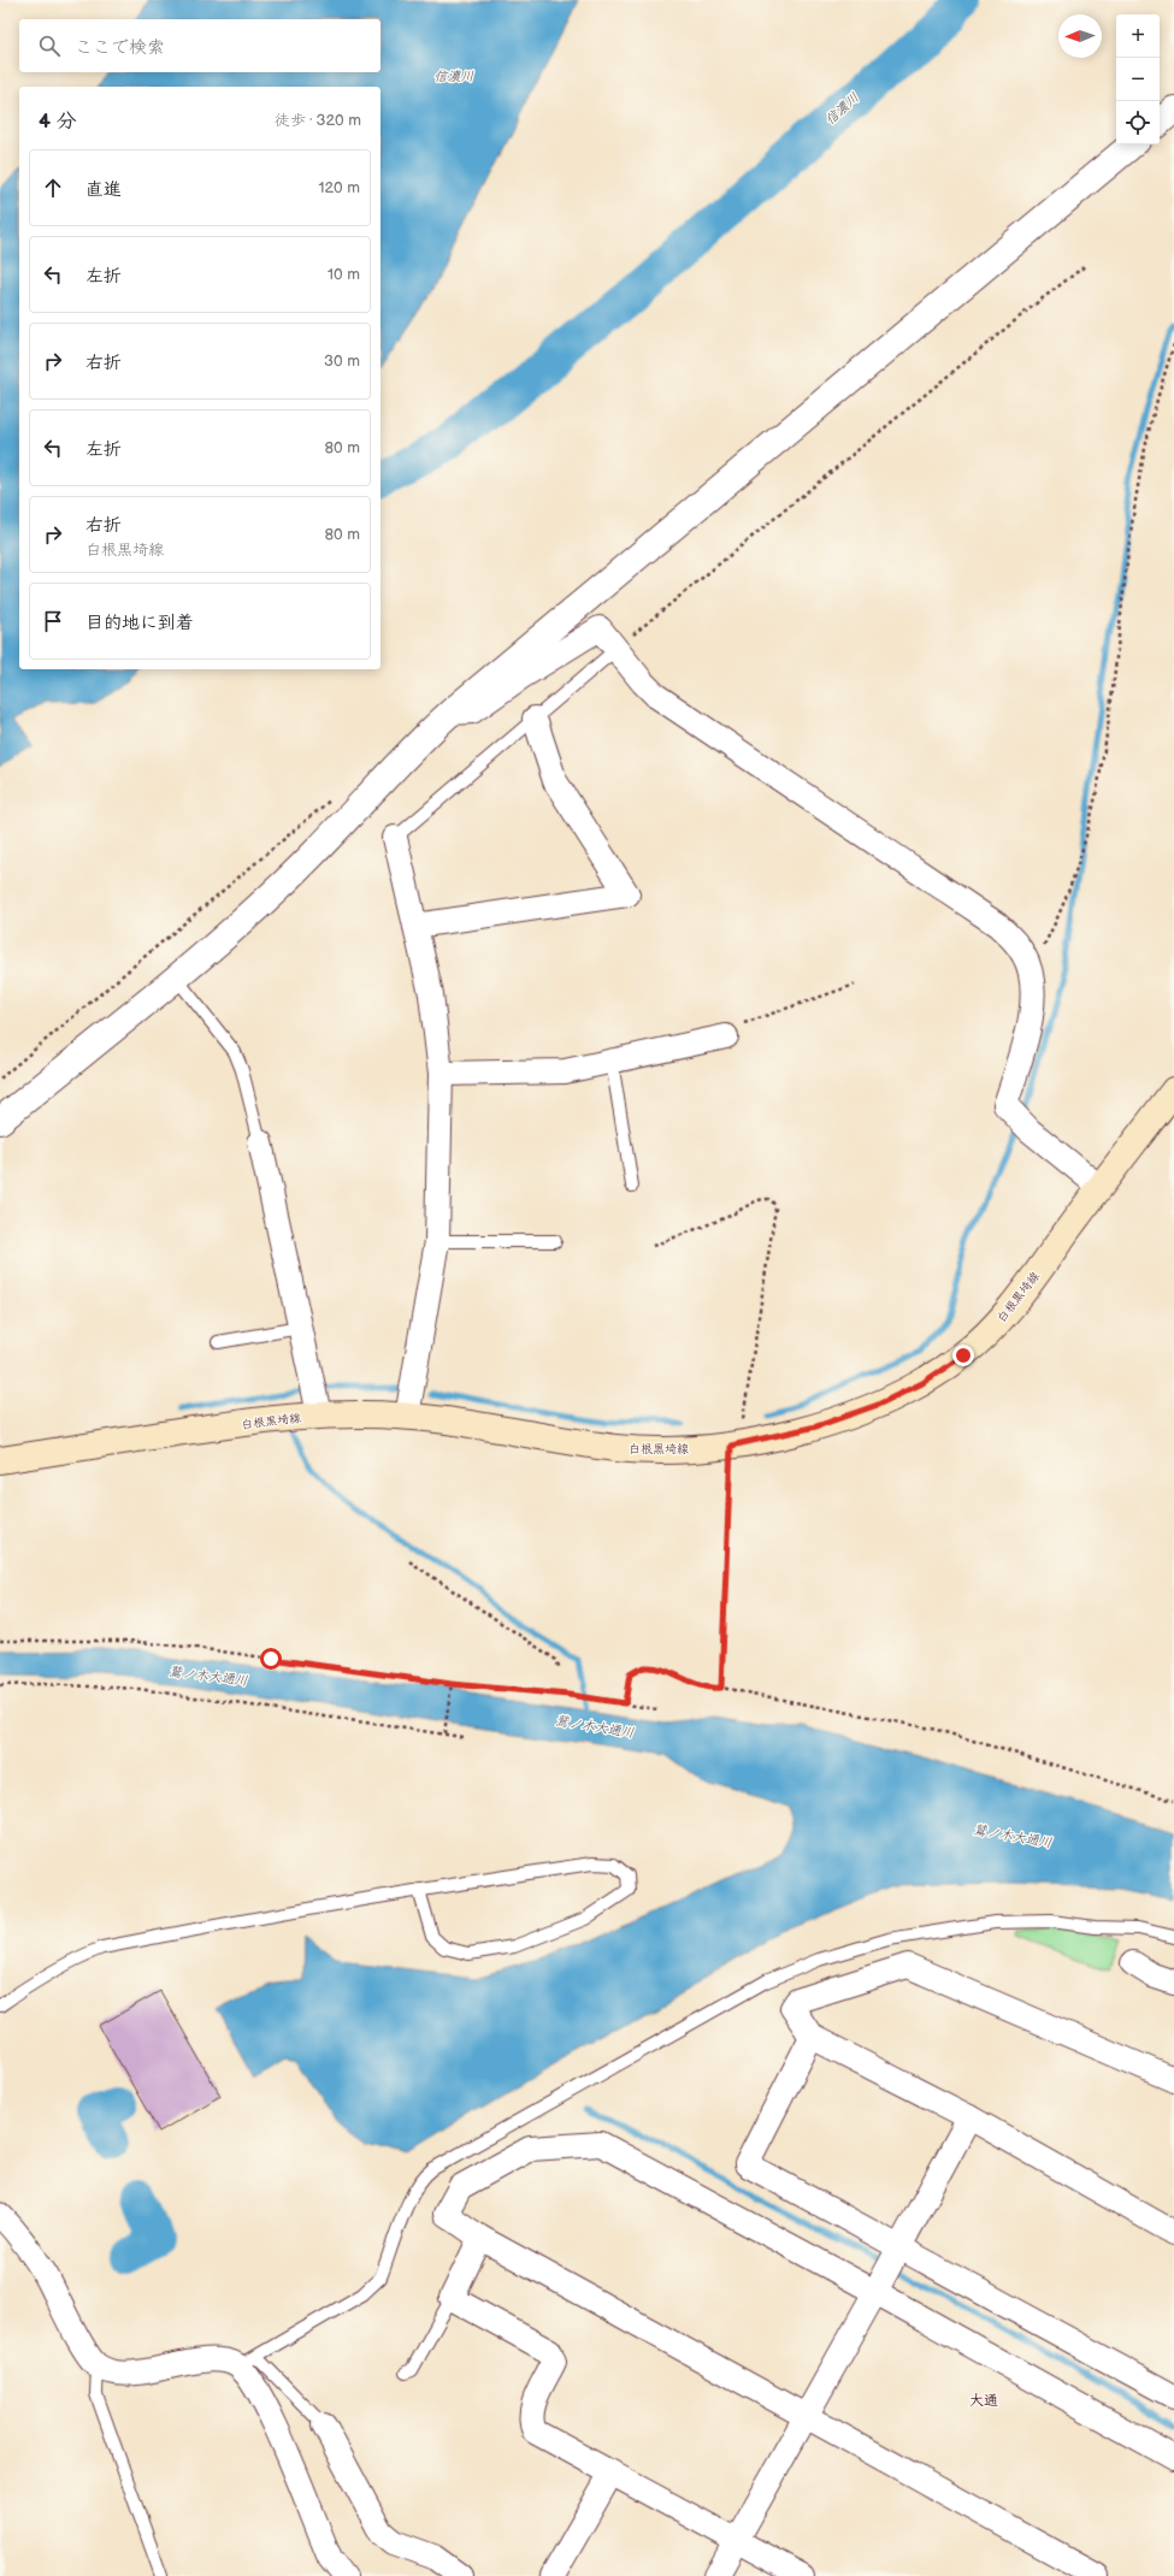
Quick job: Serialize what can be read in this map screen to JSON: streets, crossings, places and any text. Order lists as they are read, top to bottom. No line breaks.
{"streets":{"main road":["白根黒埼線"]},"districts":["大通"],"water":["信濃川","鷲ノ木大通川"],"north":"left","page":{"map_buttons":["+","−"],"search":"ここで検索","heading":["4 分","徒歩 · 320 m"],"list":[["直進","120 m"],["左折","10 m"],["右折","30 m"],["左折","80 m"],["右折","白根黒埼線","80 m"],"目的地に到着"]}}
